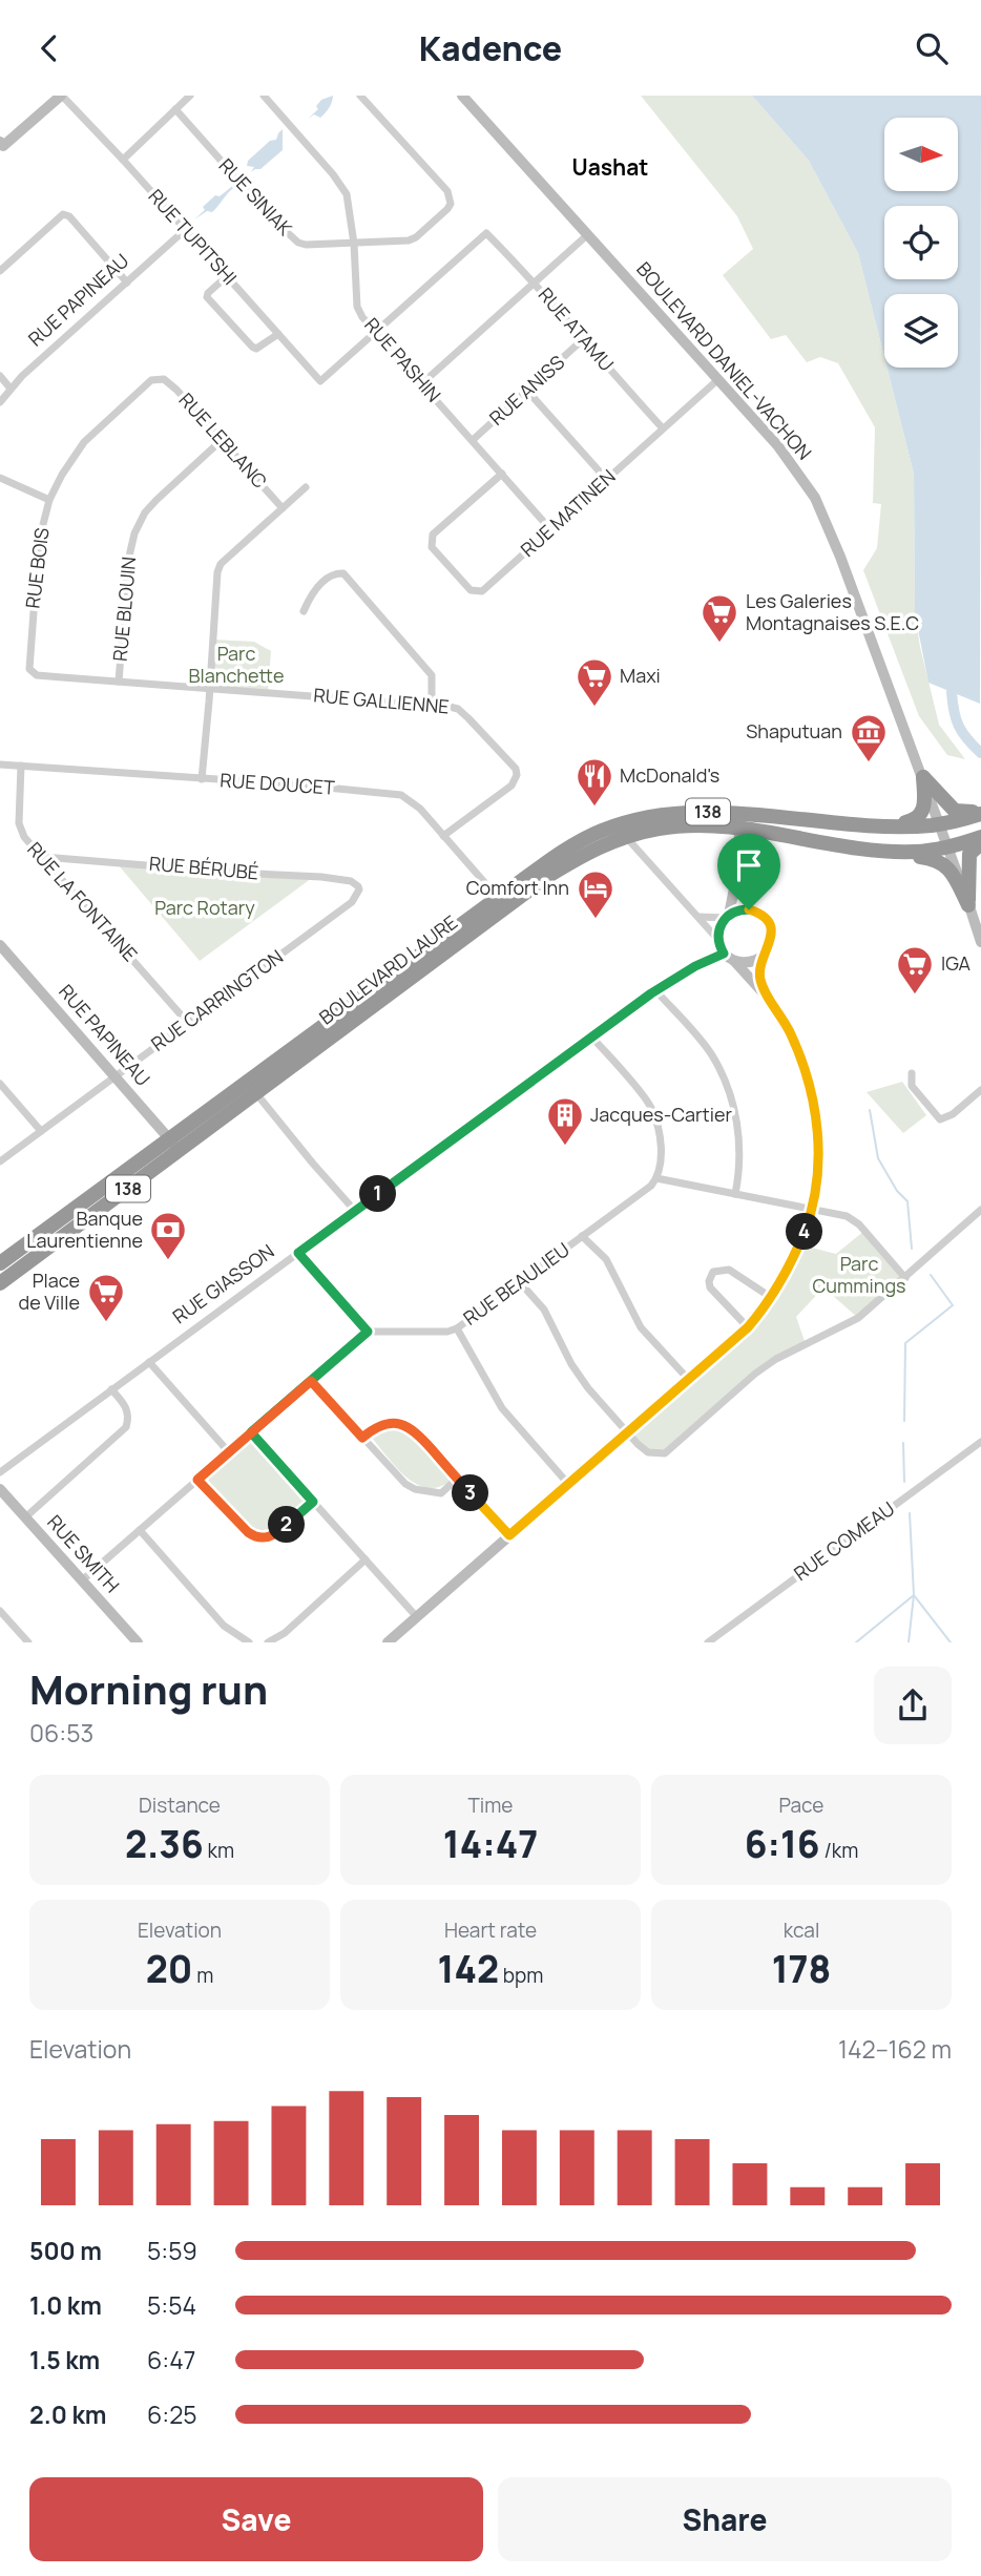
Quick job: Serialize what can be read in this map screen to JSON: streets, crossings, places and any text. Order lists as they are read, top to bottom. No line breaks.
{"streets":{"highway":["138","BOULEVARD LAURE"],"street":["RUE SINIAK","RUE TUPITSHI","RUE PAPINEAU","RUE ATAMU","RUE PASHIN","BOULEVARD DANIEL-VACHON","RUE ANISS","RUE LEBLANC","RUE MATINEN","RUE BOIS","RUE BLOUIN","RUE GALLIENNE","RUE DOUCET","RUE BÉRUBÉ","RUE LA FONTAINE","RUE CARRINGTON","RUE GIASSON","RUE BEAULIEU","RUE COMEAU","RUE SMITH"]},"crossings":[["RUE SINIAK","RUE PASHIN"],["RUE TUPITSHI","RUE PAPINEAU"],["RUE TUPITSHI","RUE ATAMU"],["RUE TUPITSHI","RUE PASHIN"],["RUE PAPINEAU","BOULEVARD LAURE"],["RUE PAPINEAU","RUE CARRINGTON"],["RUE ATAMU","RUE PASHIN"],["RUE ATAMU","RUE ANISS"],["RUE ATAMU","RUE MATINEN"],["RUE PASHIN","RUE ANISS"],["RUE PASHIN","RUE MATINEN"],["BOULEVARD DANIEL-VACHON","RUE MATINEN"],["BOULEVARD DANIEL-VACHON","BOULEVARD LAURE"],["RUE LEBLANC","RUE BOIS"],["RUE LEBLANC","RUE BLOUIN"],["RUE BOIS","RUE GALLIENNE"],["RUE BLOUIN","RUE GALLIENNE"],["RUE GALLIENNE","RUE DOUCET"],["RUE DOUCET","RUE LA FONTAINE"],["RUE DOUCET","BOULEVARD LAURE"],["RUE BÉRUBÉ","RUE LA FONTAINE"],["RUE BÉRUBÉ","RUE CARRINGTON"],["RUE LA FONTAINE","RUE CARRINGTON"]],"districts":["Uashat"],"parks":["Parc Blanchette","Parc Rotary","Parc Cummings"],"places":{"supermarket":["Les Galeries Montagnaises S.E.C","Maxi","IGA","Place de Ville"],"museum":["Shaputuan"],"restaurant":["McDonald's"],"hotel":["Comfort Inn"],"building":["Jacques-Cartier"],"bank":["Banque Laurentienne"]},"north":"right","page":{"header":"Kadence","pins":["1","4","3","2"],"heading":["Morning run","06:53"],"stats":[["Distance","2.36 km"],["Time","14:47"],["Pace","6:16 /km"],["Elevation","20 m"],["Heart rate","142 bpm"],["kcal","178"]],"chart":["Elevation","142–162 m"],"list":[{"name":"500 m","note":"5:59"},{"name":"1.0 km","note":"5:54"},{"name":"1.5 km","note":"6:47"},{"name":"2.0 km","note":"6:25"}],"buttons":["Save","Share"]}}
